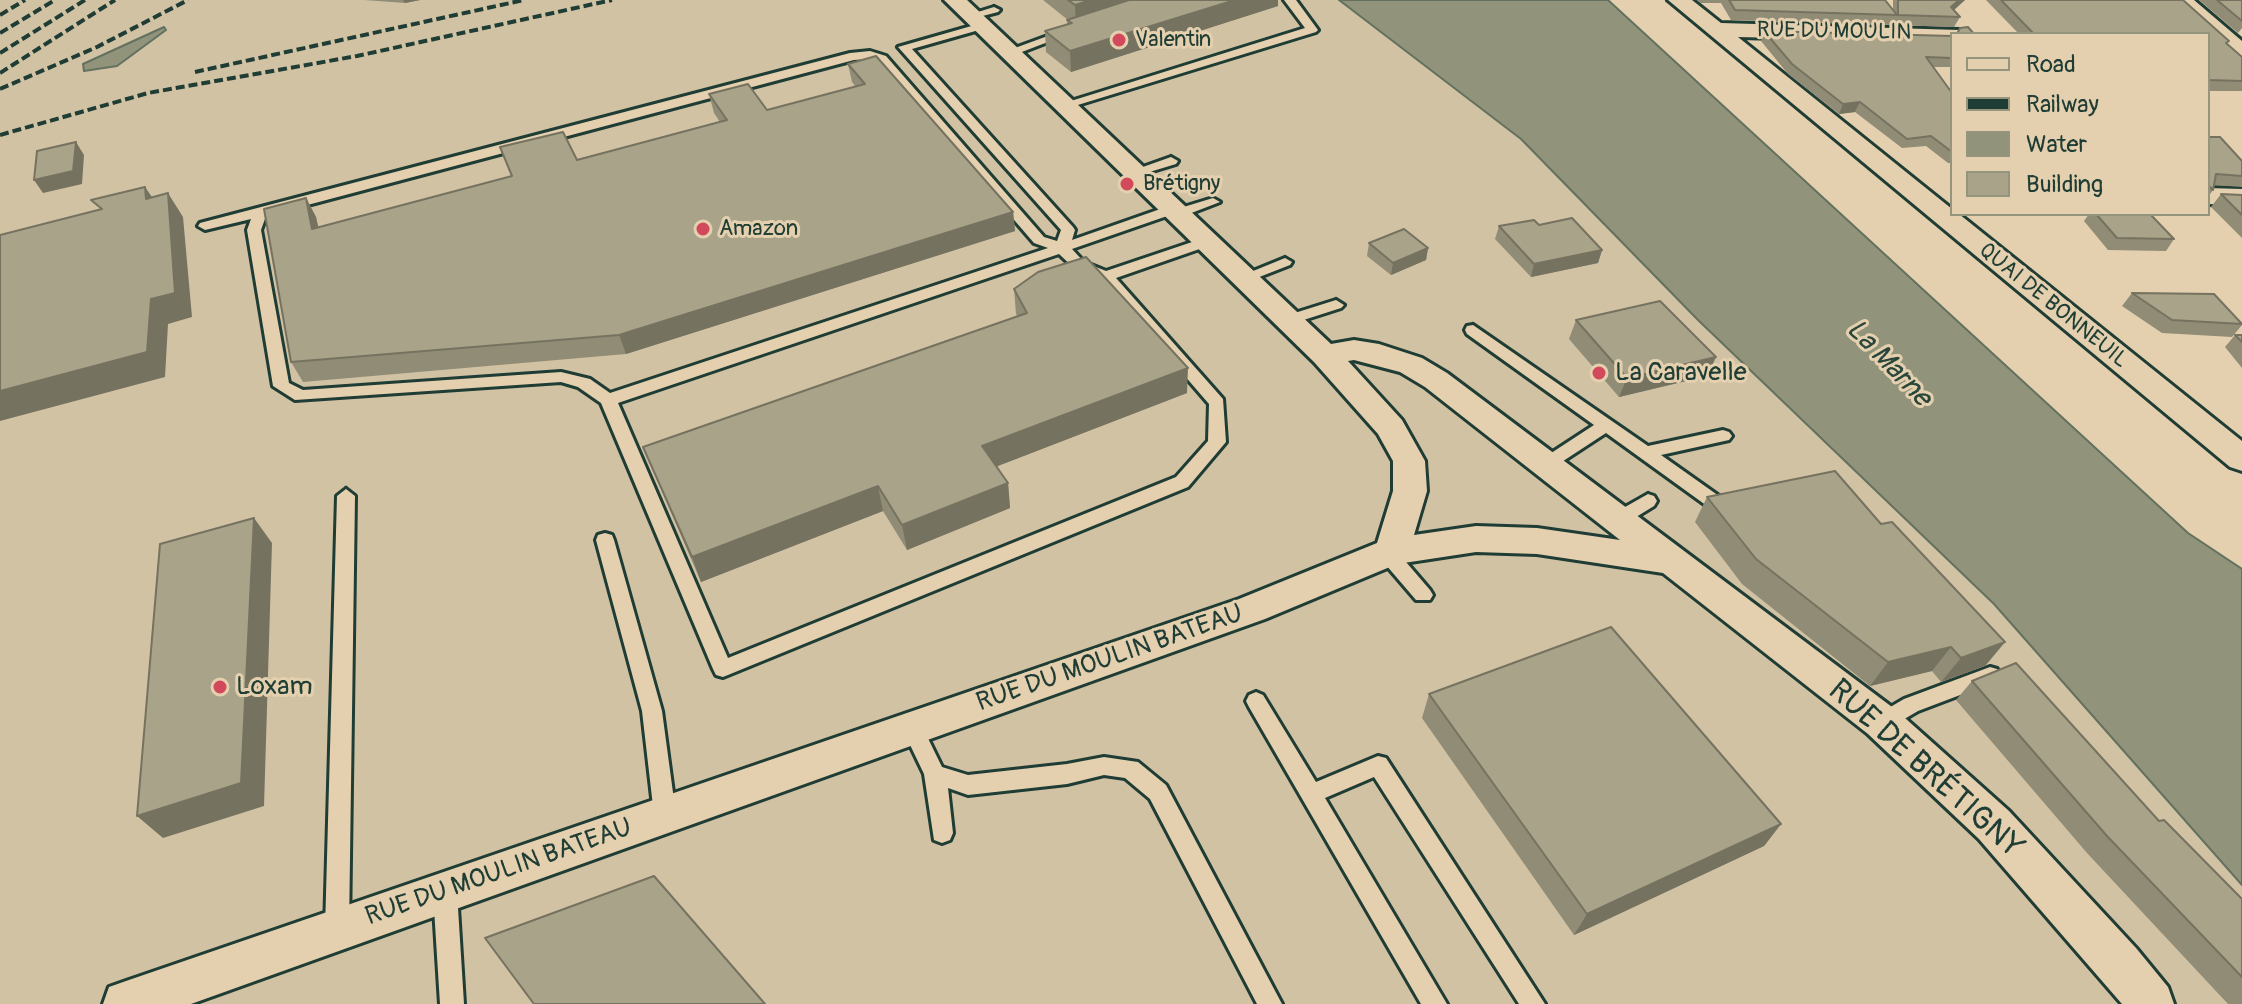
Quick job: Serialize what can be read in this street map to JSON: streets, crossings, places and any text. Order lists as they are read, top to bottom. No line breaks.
{"streets":{"street":["RUE DU MOULIN","QUAI DE BONNEUIL","RUE DU MOULIN BATEAU","RUE DE BRÉTIGNY"]},"crossings":[["RUE DU MOULIN","QUAI DE BONNEUIL"],["RUE DU MOULIN BATEAU","RUE DE BRÉTIGNY"]],"water":["La Marne"],"places":["Valentin","Brétigny","Amazon","La Caravelle","Loxam"],"legend":["Road","Railway","Water","Building"]}
